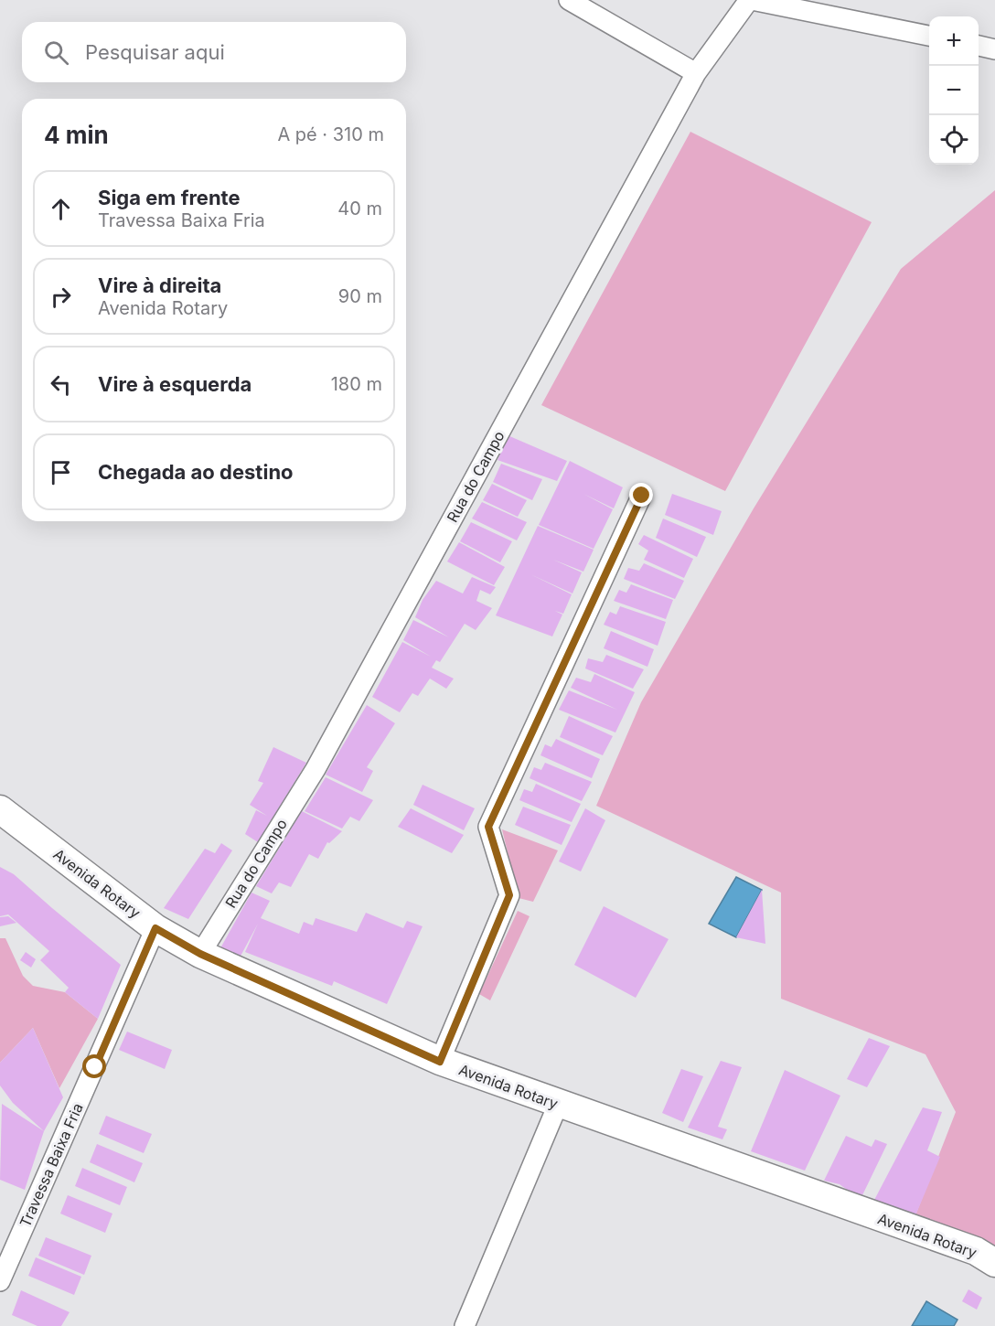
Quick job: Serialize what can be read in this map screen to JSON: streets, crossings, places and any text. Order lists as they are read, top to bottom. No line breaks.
{"streets":{"main road":["Avenida Rotary"],"street":["Rua do Campo","Travessa Baixa Fria"]},"crossings":[["Rua do Campo","Avenida Rotary"],["Avenida Rotary","Travessa Baixa Fria"]],"page":{"map_buttons":["+","−"],"search":"Pesquisar aqui","heading":["4 min","A pé · 310 m"],"list":[["Siga em frente","Travessa Baixa Fria","40 m"],["Vire à direita","Avenida Rotary","90 m"],["Vire à esquerda","180 m"],"Chegada ao destino"]}}
